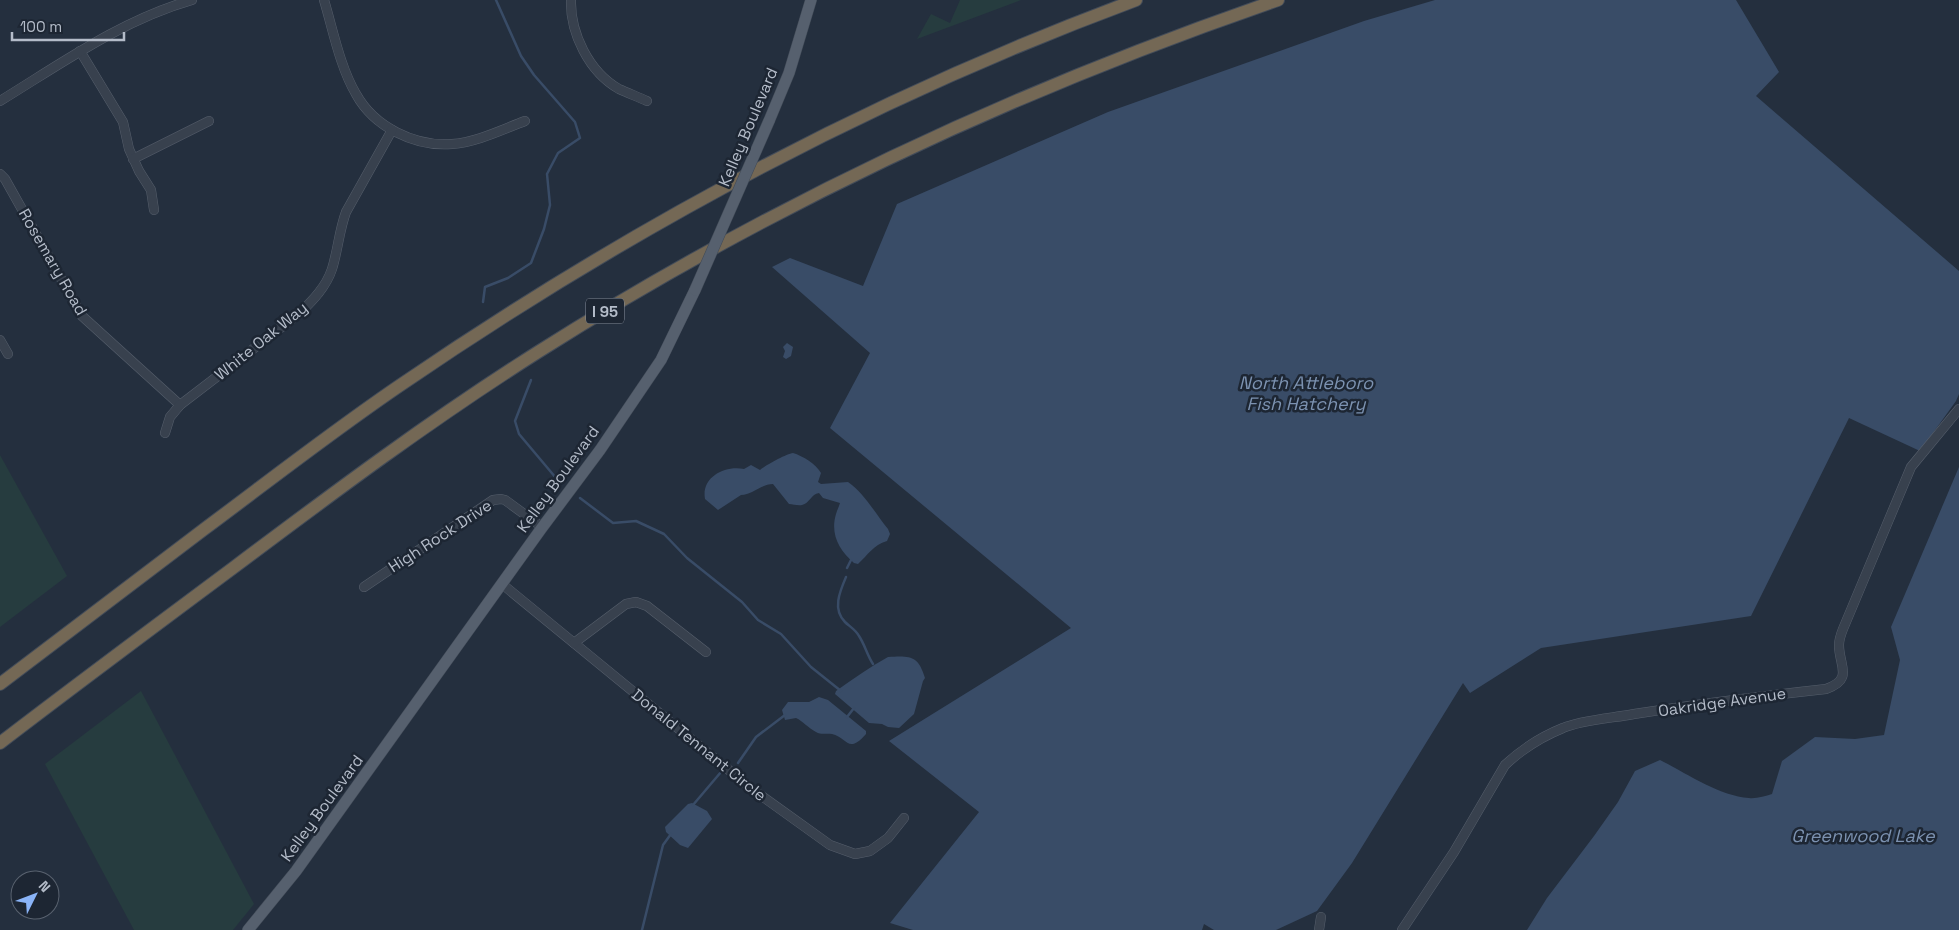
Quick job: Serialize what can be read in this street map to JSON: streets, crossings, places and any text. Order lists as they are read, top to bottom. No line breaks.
{"streets":{"highway":["I 95"],"main road":["Kelley Boulevard"],"street":["Rosemary Road","White Oak Way","High Rock Drive","Oakridge Avenue","Donald Tennant Circle"]},"crossings":[["Kelley Boulevard","High Rock Drive"],["Kelley Boulevard","Donald Tennant Circle"],["Rosemary Road","White Oak Way"]],"water":["North Attleboro Fish Hatchery","Greenwood Lake"],"scale_bar":"100 m","north":"top right"}
